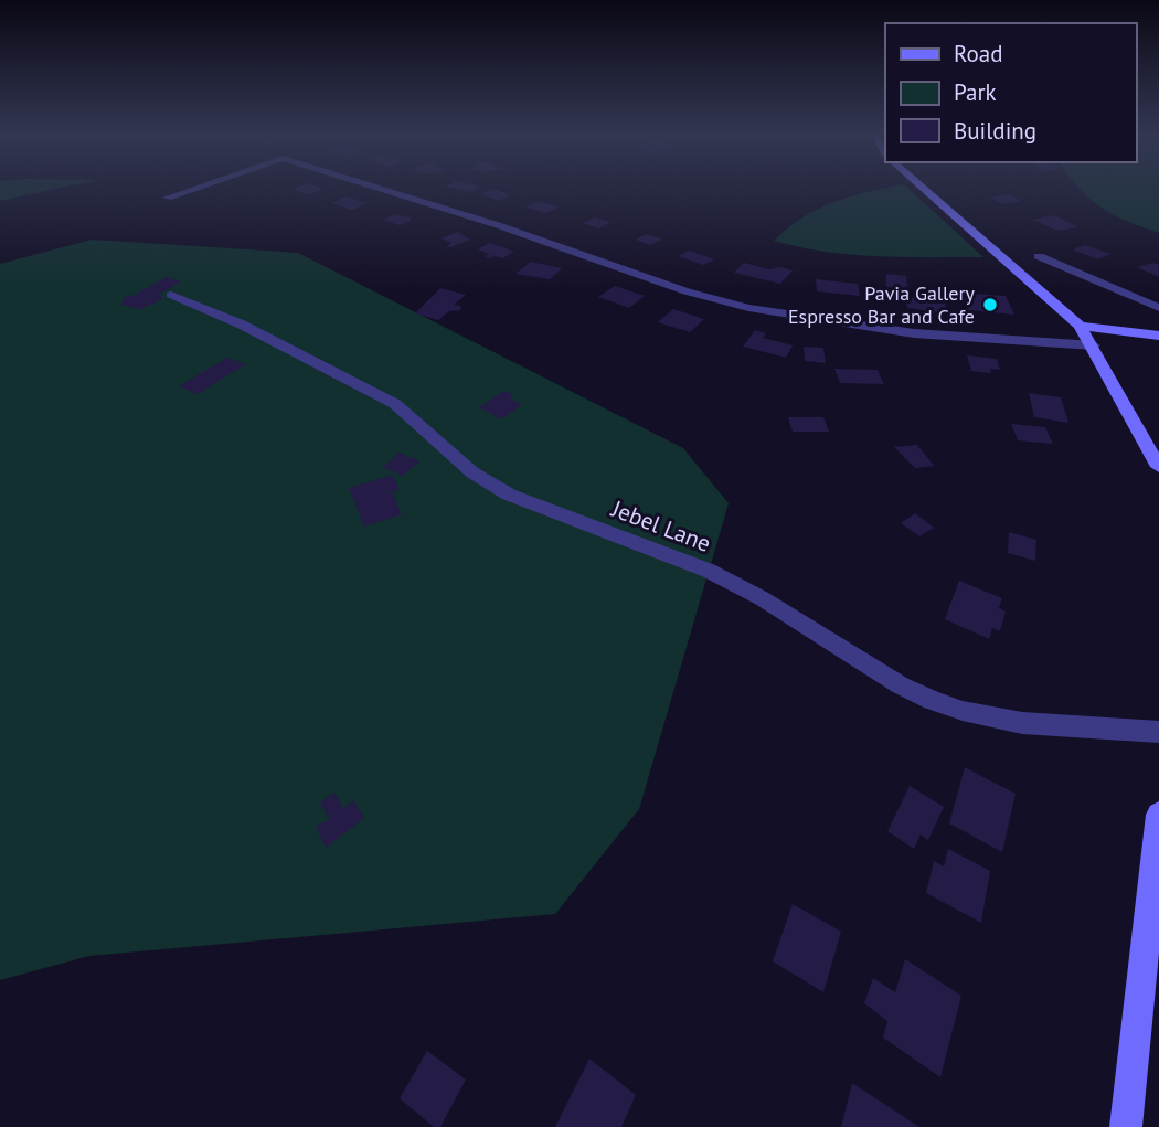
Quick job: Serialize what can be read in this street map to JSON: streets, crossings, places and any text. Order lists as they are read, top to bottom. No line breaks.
{"streets":{"street":["Jebel Lane"]},"places":["Pavia Gallery Espresso Bar and Cafe"],"legend":["Road","Park","Building"]}
